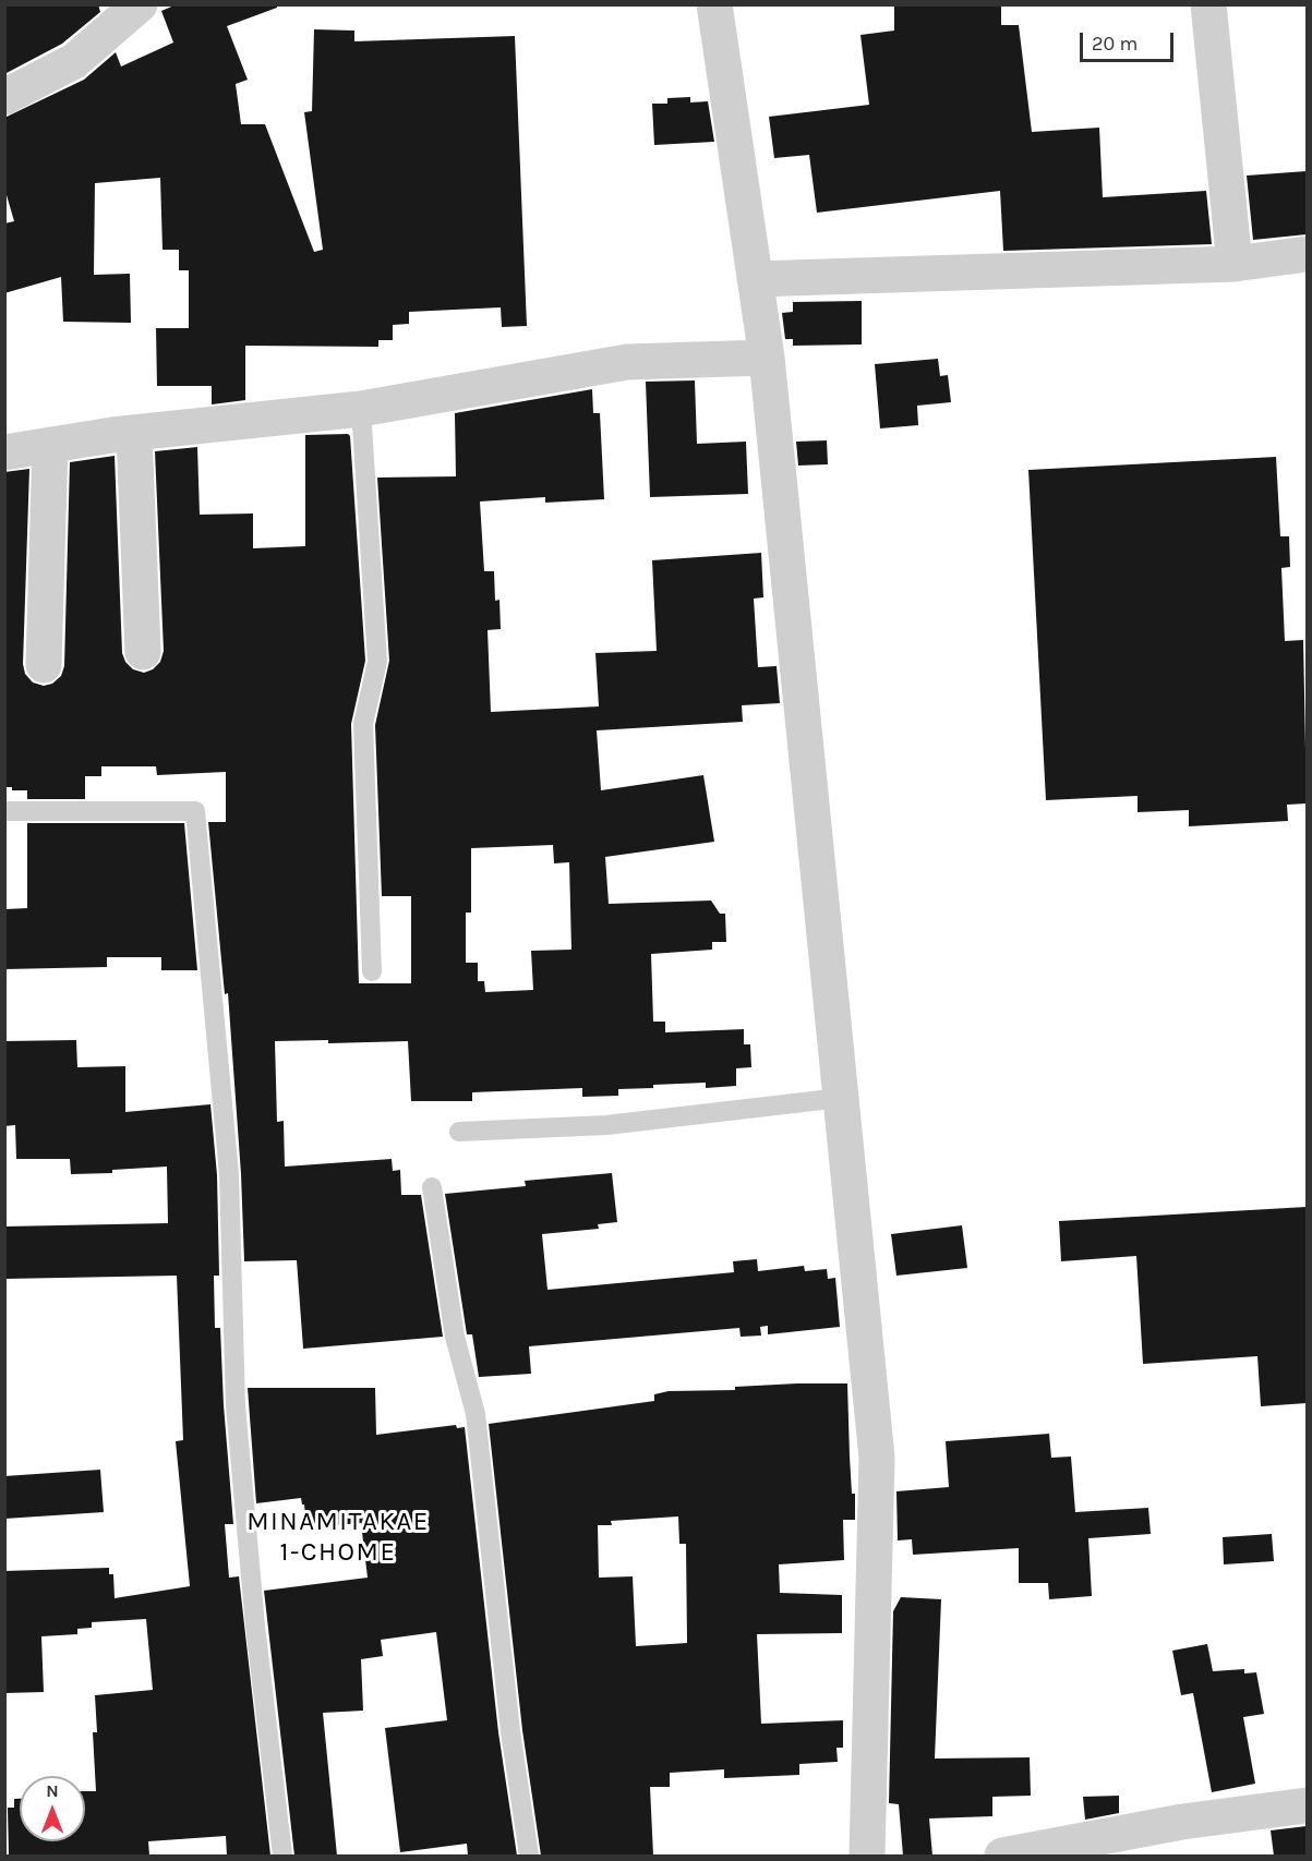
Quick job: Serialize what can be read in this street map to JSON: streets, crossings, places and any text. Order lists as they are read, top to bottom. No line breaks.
{"districts":["MINAMITAKAE 1-CHOME"],"scale_bar":"20 m","north":"top"}
